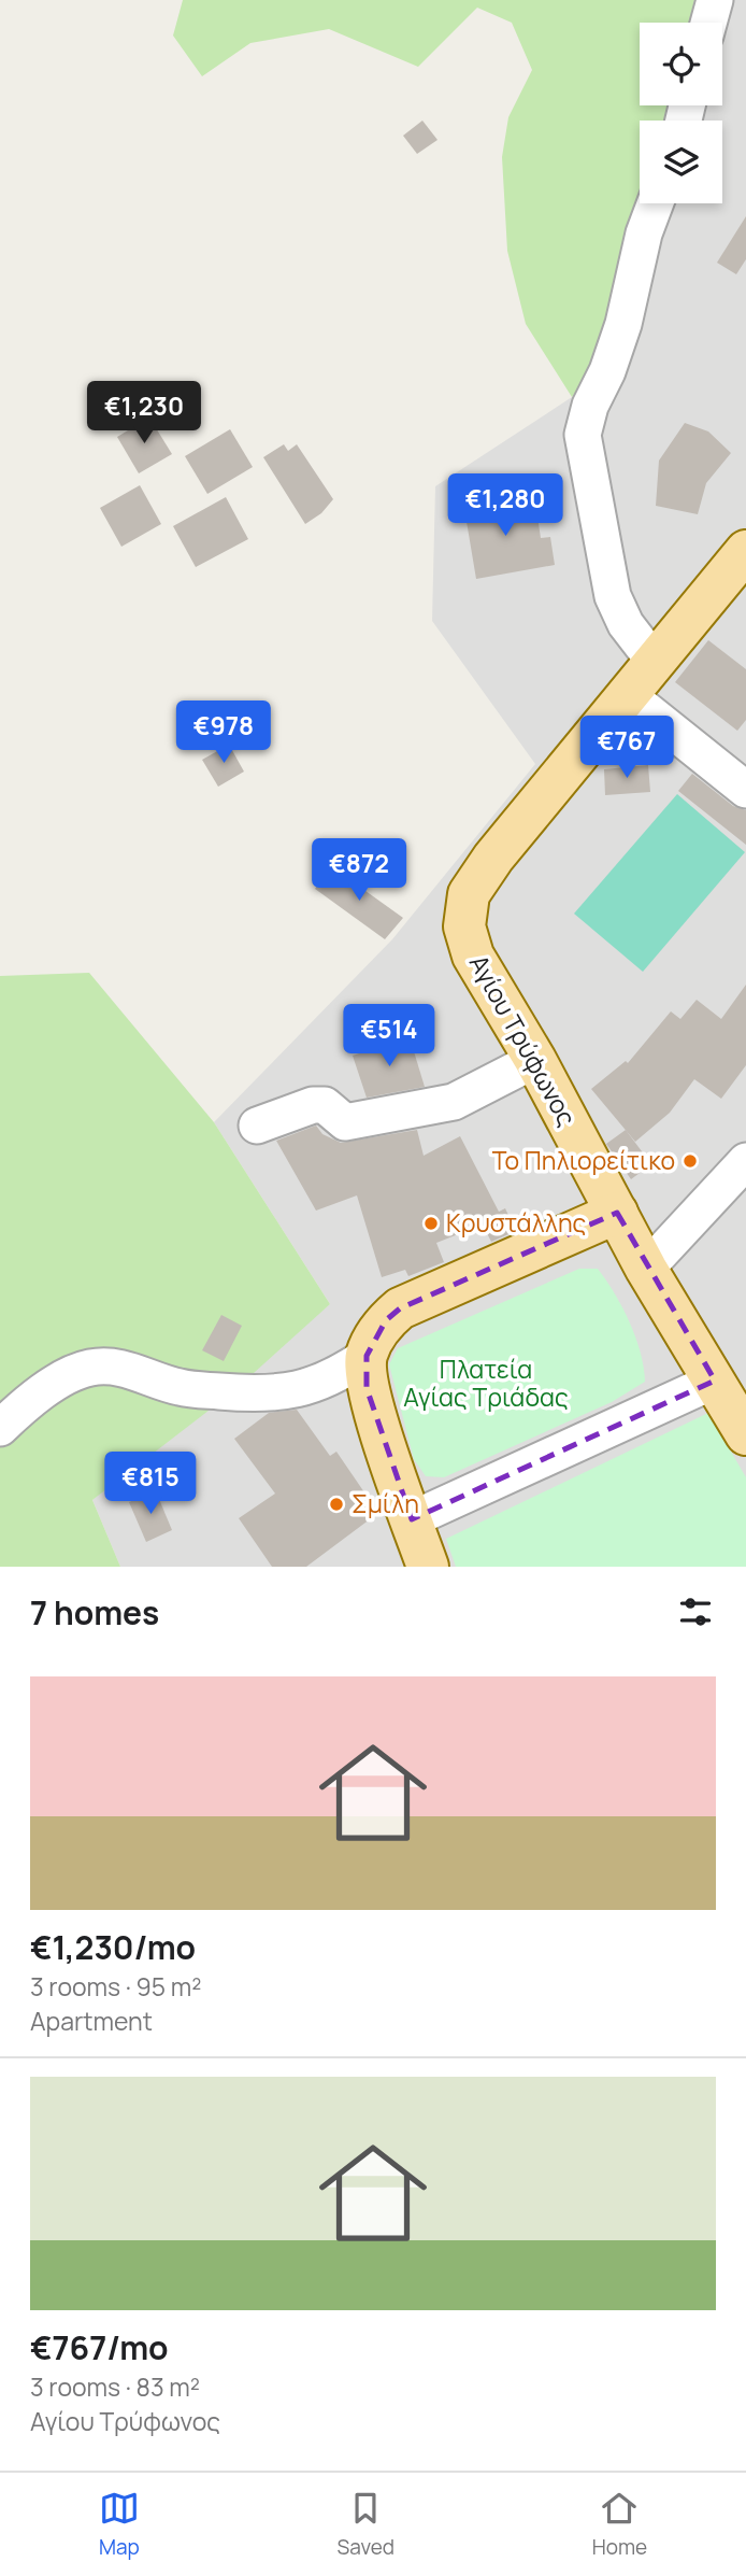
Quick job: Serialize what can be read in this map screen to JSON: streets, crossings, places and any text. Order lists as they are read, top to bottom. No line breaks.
{"streets":{"main road":["Αγίου Τρύφωνος"]},"parks":["Πλατεία Αγίας Τριάδας"],"places":["Το Πηλιορείτικο","Κρυστάλλης","Σμίλη"],"page":{"price":["€1,230","€1,280","€978","€767","€872","€514","€815"],"heading":"7 homes","list":[{"name":"€1,230/mo","note":"3 rooms · 95 m² · Apartment"},{"name":"€767/mo","note":"3 rooms · 83 m² · Αγίου Τρύφωνος"}],"tabs":["Map","Saved","Home"]}}
